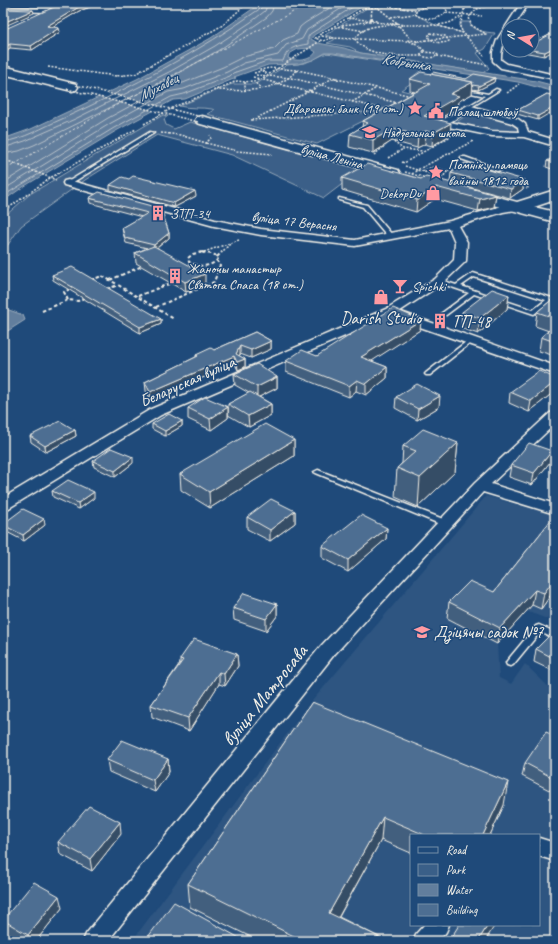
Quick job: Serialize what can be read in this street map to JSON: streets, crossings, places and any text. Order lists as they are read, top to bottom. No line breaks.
{"streets":{"main road":["вуліца Леніна"],"street":["вуліца 17 Верасня","Беларуская вуліца","вуліца Матросава"]},"crossings":[["вуліца 17 Верасня","Беларуская вуліца"]],"water":["Кобрынка","Мухавец"],"places":{"place":["Дваранскі банк (19 ст.)","Помнік у памяць вайны 1812 года"],"public building":["Палац шлюбаў"],"school or university":["Нядзельная школа","Дзіцячы садок №7"],"shop":["DekopDu","Darish Studio"],"building":["ЗТП-34","Жаночы манастыр Святога Спаса (18 ст.)","ТП-48"],"bar":["Spichki"]},"legend":["Road","Park","Water","Building"],"north":"left"}
